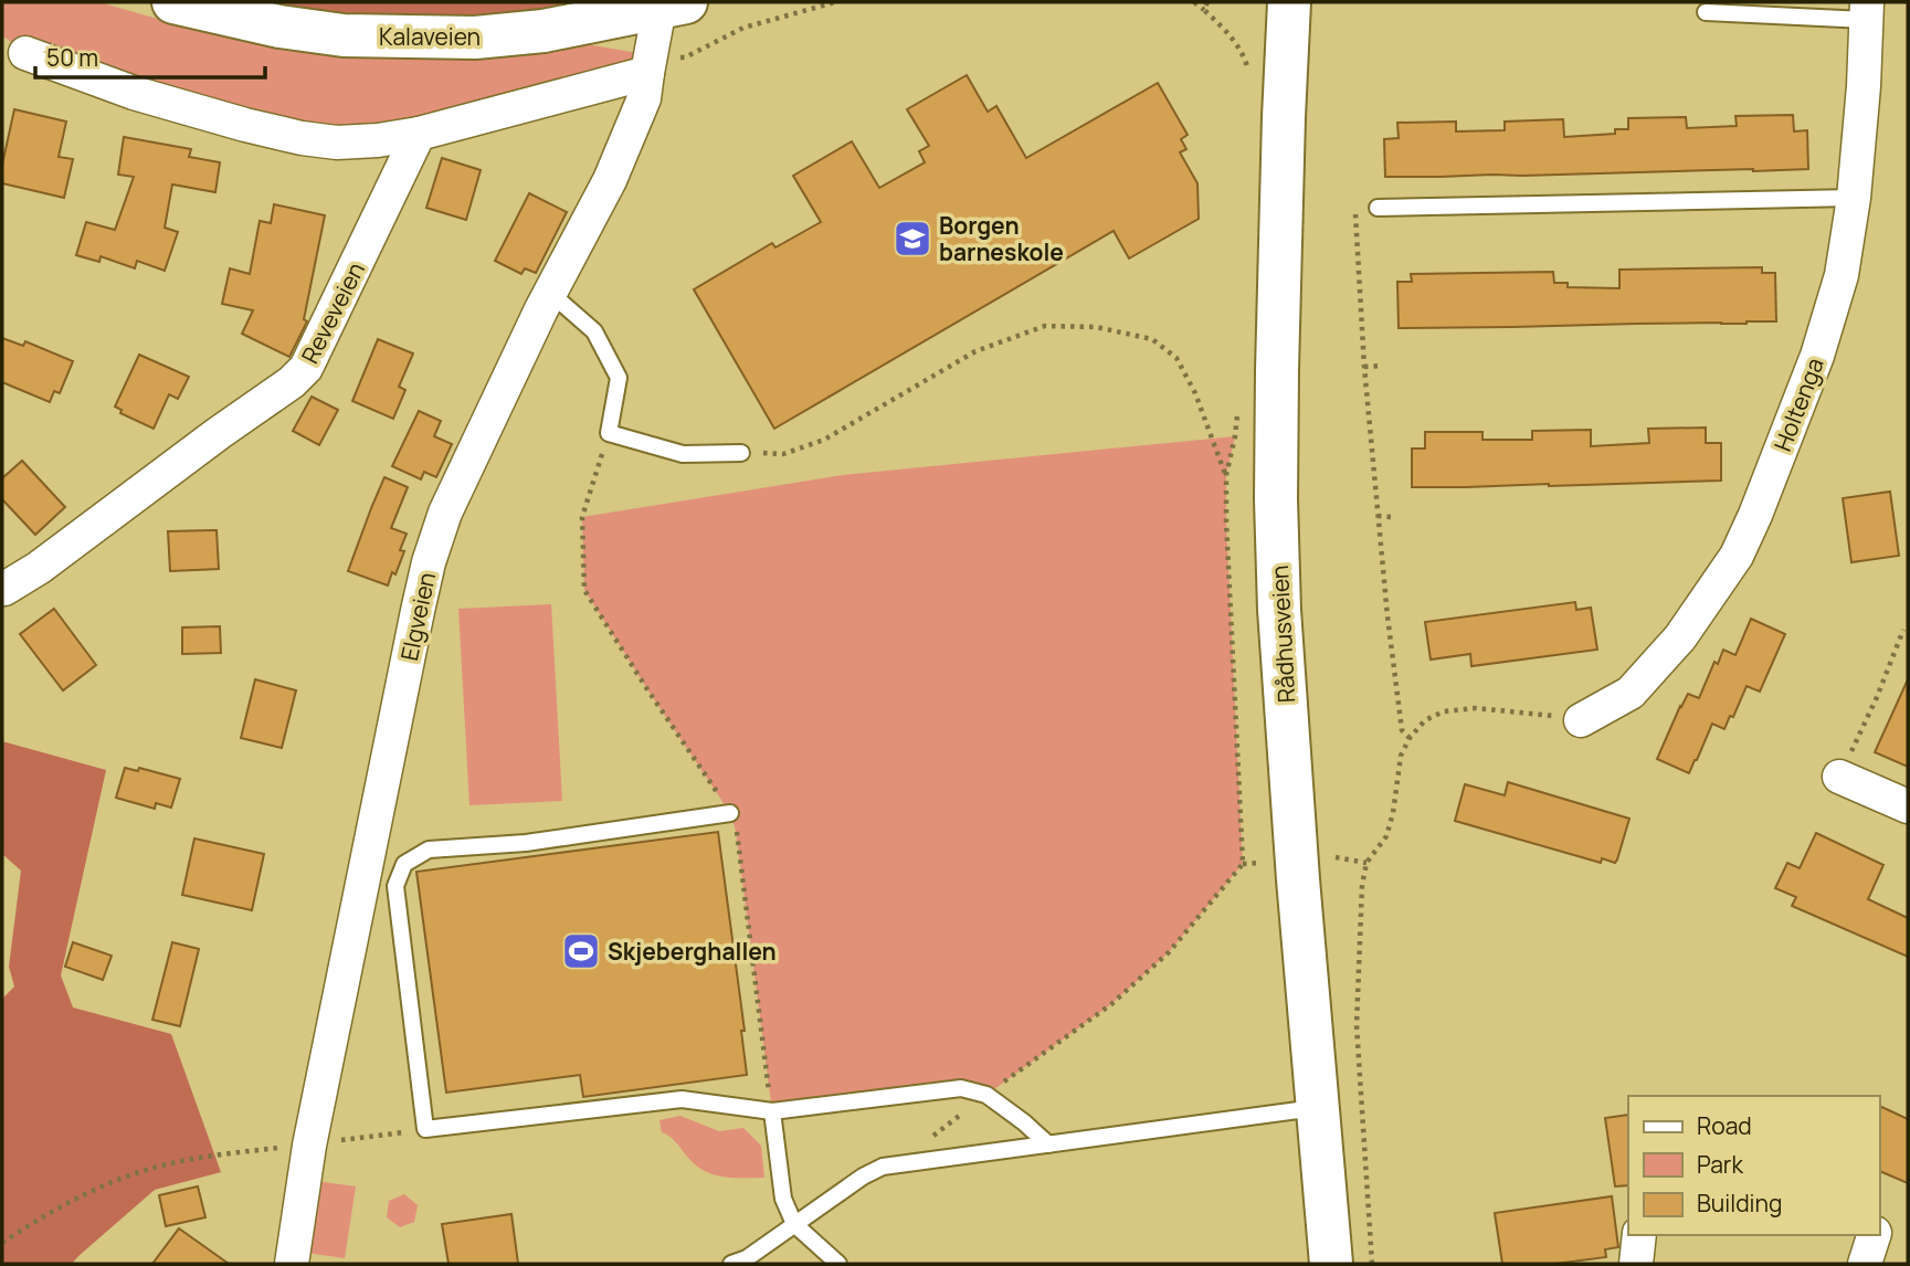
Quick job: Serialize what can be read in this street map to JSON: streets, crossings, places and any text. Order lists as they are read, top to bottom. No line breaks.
{"streets":{"street":["Kalaveien","Reveveien","Holtenga","Elgveien","Rådhusveien"]},"crossings":[["Kalaveien","Elgveien"]],"places":{"school or university":["Borgen barneskole"],"sports":["Skjeberghallen"]},"legend":["Road","Park","Building"],"scale_bar":"50 m"}
